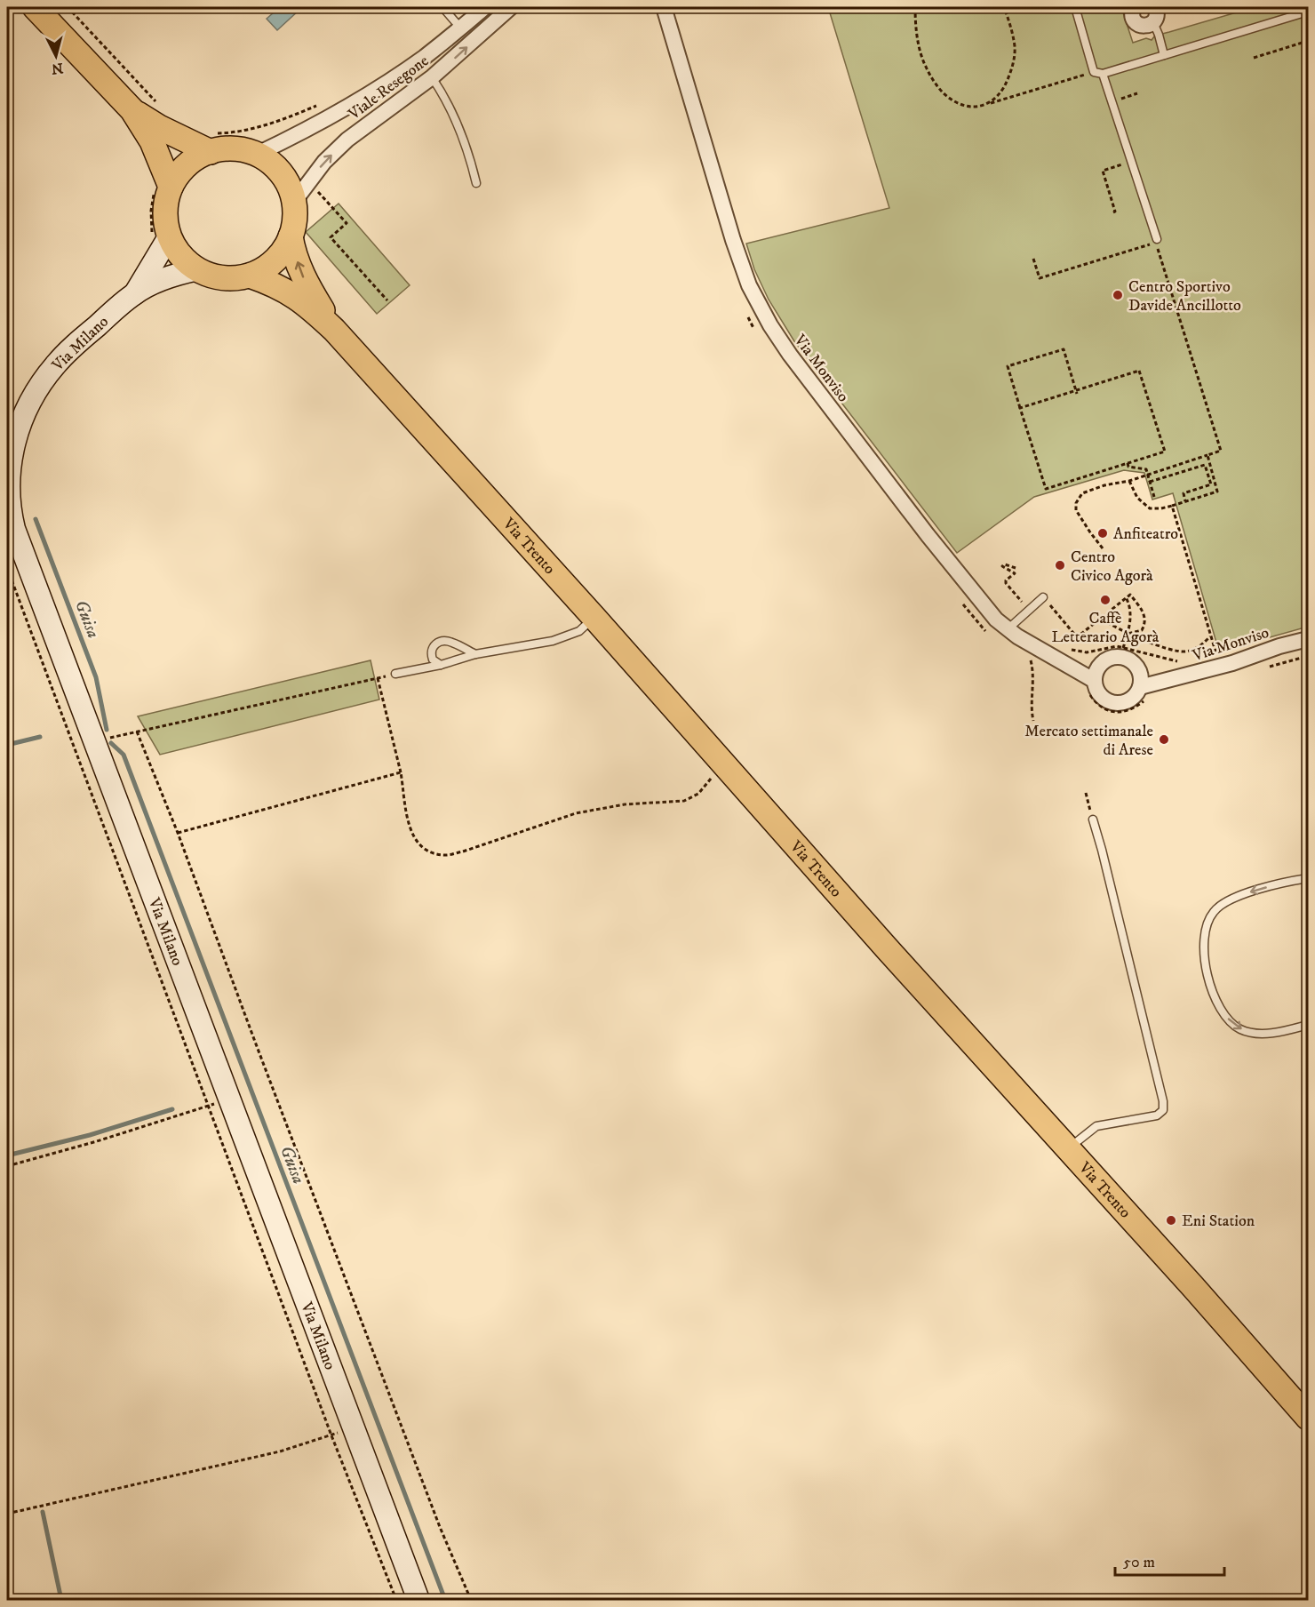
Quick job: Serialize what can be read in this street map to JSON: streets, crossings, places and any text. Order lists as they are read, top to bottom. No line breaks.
{"streets":{"main road":["Via Trento"],"street":["Viale Resegone","Via Milano","Via Monviso"]},"water":["Guisa"],"places":["Centro Sportivo Davide Ancillotto","Anfiteatro","Centro Civico Agorà","Caffè Letterario Agorà","Mercato settimanale di Arese","Eni Station"],"scale_bar":"50 m","north":"bottom"}
